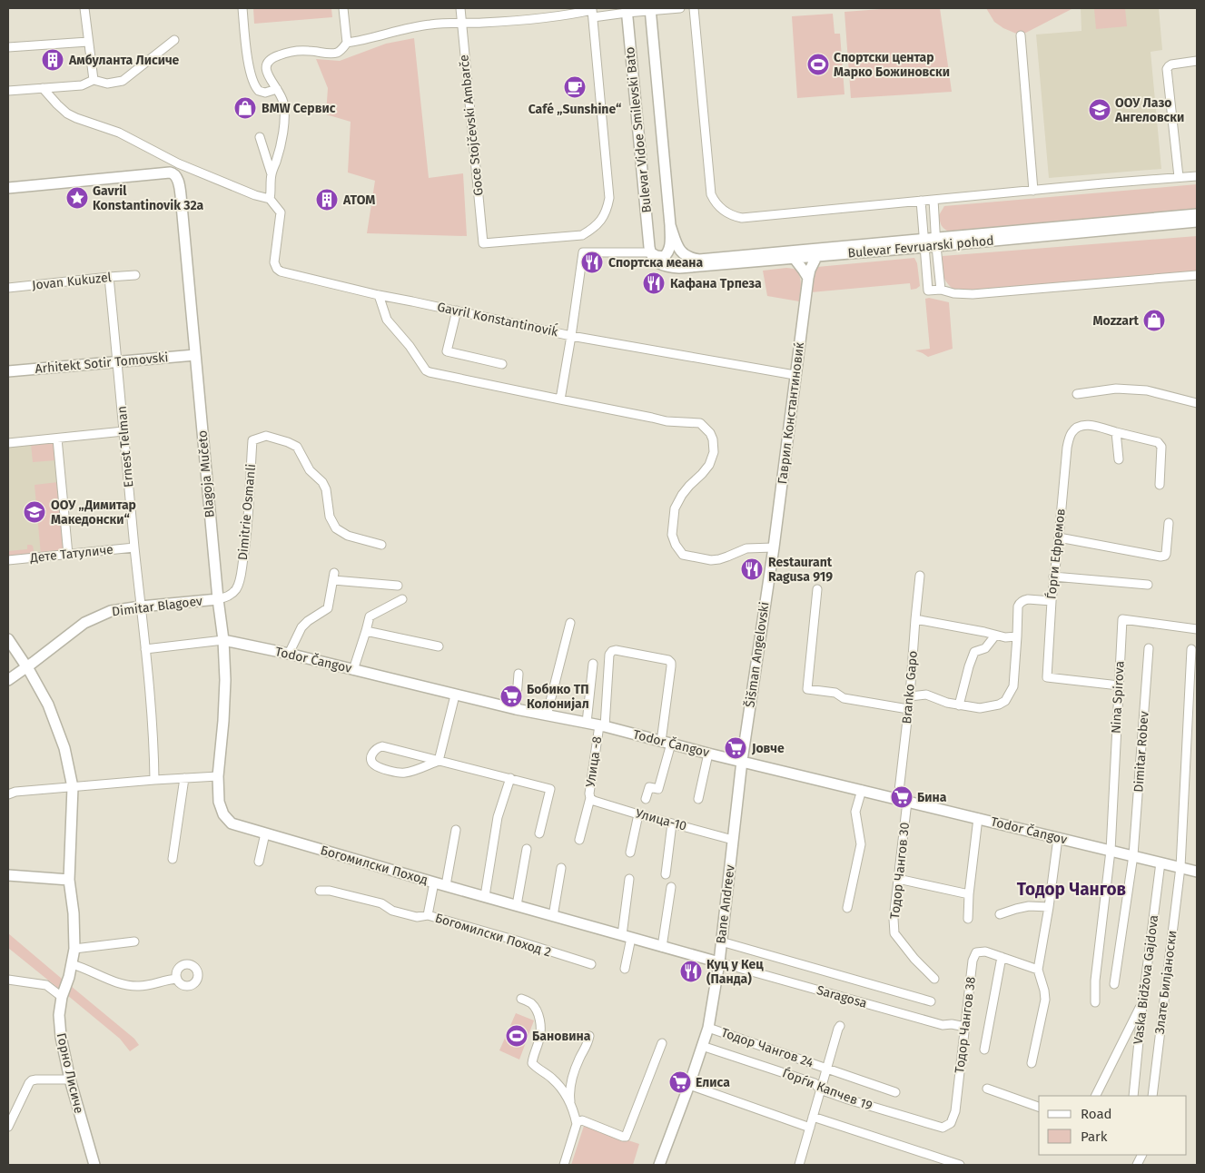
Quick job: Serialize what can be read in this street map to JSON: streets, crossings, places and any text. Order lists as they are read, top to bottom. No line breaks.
{"streets":{"street":["Goce Stojčevski Ambarče","Bulevar Vidoe Smilevski Bato","Bulevar Fevruarski pohod","Jovan Kukuzel","Gavril Konstantinoviḱ","Arhitekt Sotir Tomovski","Гаврил Константиновиќ","Ernest Telman","Blagoja Mučeto","Dimitrie Osmanli","Дете Татуличе","Ѓорги Ефремов","Dimitar Blagoev","Šišman Angelovski","Todor Čangov","Branko Gapo","Nina Spirova","Dimitar Robev","Улица -8","Улица-10","Богомилски Поход","Тодор Чангов 30","Bane Andreev","Богомилски Поход 2","Vaska Bidžova Gajdova","Злате Билјаноски","Saragosa","Тодор Чангов 38","Тодор Чангов 24","Горно Лисиче","Ѓорѓи Капчев 19"]},"crossings":[["Bulevar Vidoe Smilevski Bato","Bulevar Fevruarski pohod"],["Bulevar Fevruarski pohod","Гаврил Константиновиќ"],["Jovan Kukuzel","Ernest Telman"],["Gavril Konstantinoviḱ","Гаврил Константиновиќ"],["Arhitekt Sotir Tomovski","Ernest Telman"],["Arhitekt Sotir Tomovski","Blagoja Mučeto"],["Гаврил Константиновиќ","Šišman Angelovski"],["Ernest Telman","Дете Татуличе"],["Ernest Telman","Dimitar Blagoev"],["Blagoja Mučeto","Dimitrie Osmanli"],["Blagoja Mučeto","Dimitar Blagoev"],["Blagoja Mučeto","Todor Čangov"],["Blagoja Mučeto","Богомилски Поход"],["Dimitrie Osmanli","Dimitar Blagoev"],["Ѓорги Ефремов","Nina Spirova"],["Dimitar Blagoev","Горно Лисиче"],["Šišman Angelovski","Todor Čangov"],["Šišman Angelovski","Bane Andreev"],["Todor Čangov","Branko Gapo"],["Todor Čangov","Nina Spirova"],["Todor Čangov","Dimitar Robev"],["Todor Čangov","Улица -8"],["Todor Čangov","Тодор Чангов 30"],["Todor Čangov","Bane Andreev"],["Todor Čangov","Vaska Bidžova Gajdova"],["Todor Čangov","Злате Билјаноски"],["Branko Gapo","Тодор Чангов 30"],["Улица -8","Улица-10"],["Улица-10","Bane Andreev"],["Богомилски Поход","Bane Andreev"],["Богомилски Поход","Богомилски Поход 2"],["Богомилски Поход","Saragosa"],["Bane Andreev","Saragosa"],["Bane Andreev","Тодор Чангов 24"],["Bane Andreev","Ѓорѓи Капчев 19"],["Saragosa","Тодор Чангов 38"],["Тодор Чангов 38","Ѓорѓи Капчев 19"]],"districts":["Тодор Чангов"],"places":{"building":["Амбуланта Лисиче","АТОМ"],"sports":["Спортски центар Марко Божиновски","Бановина"],"cafe":["Café „Sunshine“"],"shop":["BMW Сервис","Mozzart"],"school or university":["ООУ Лазо Ангеловски","ООУ „Димитар Македонски“"],"place":["Gavril Konstantinovik 32a"],"restaurant":["Спортска меана","Кафана Трпеза","Restaurant Ragusa 919","Куц у Кец (Панда)"],"supermarket":["Бобико ТП Колонијал","Јовче","Бина","Елиса"]},"legend":["Road","Park"]}
